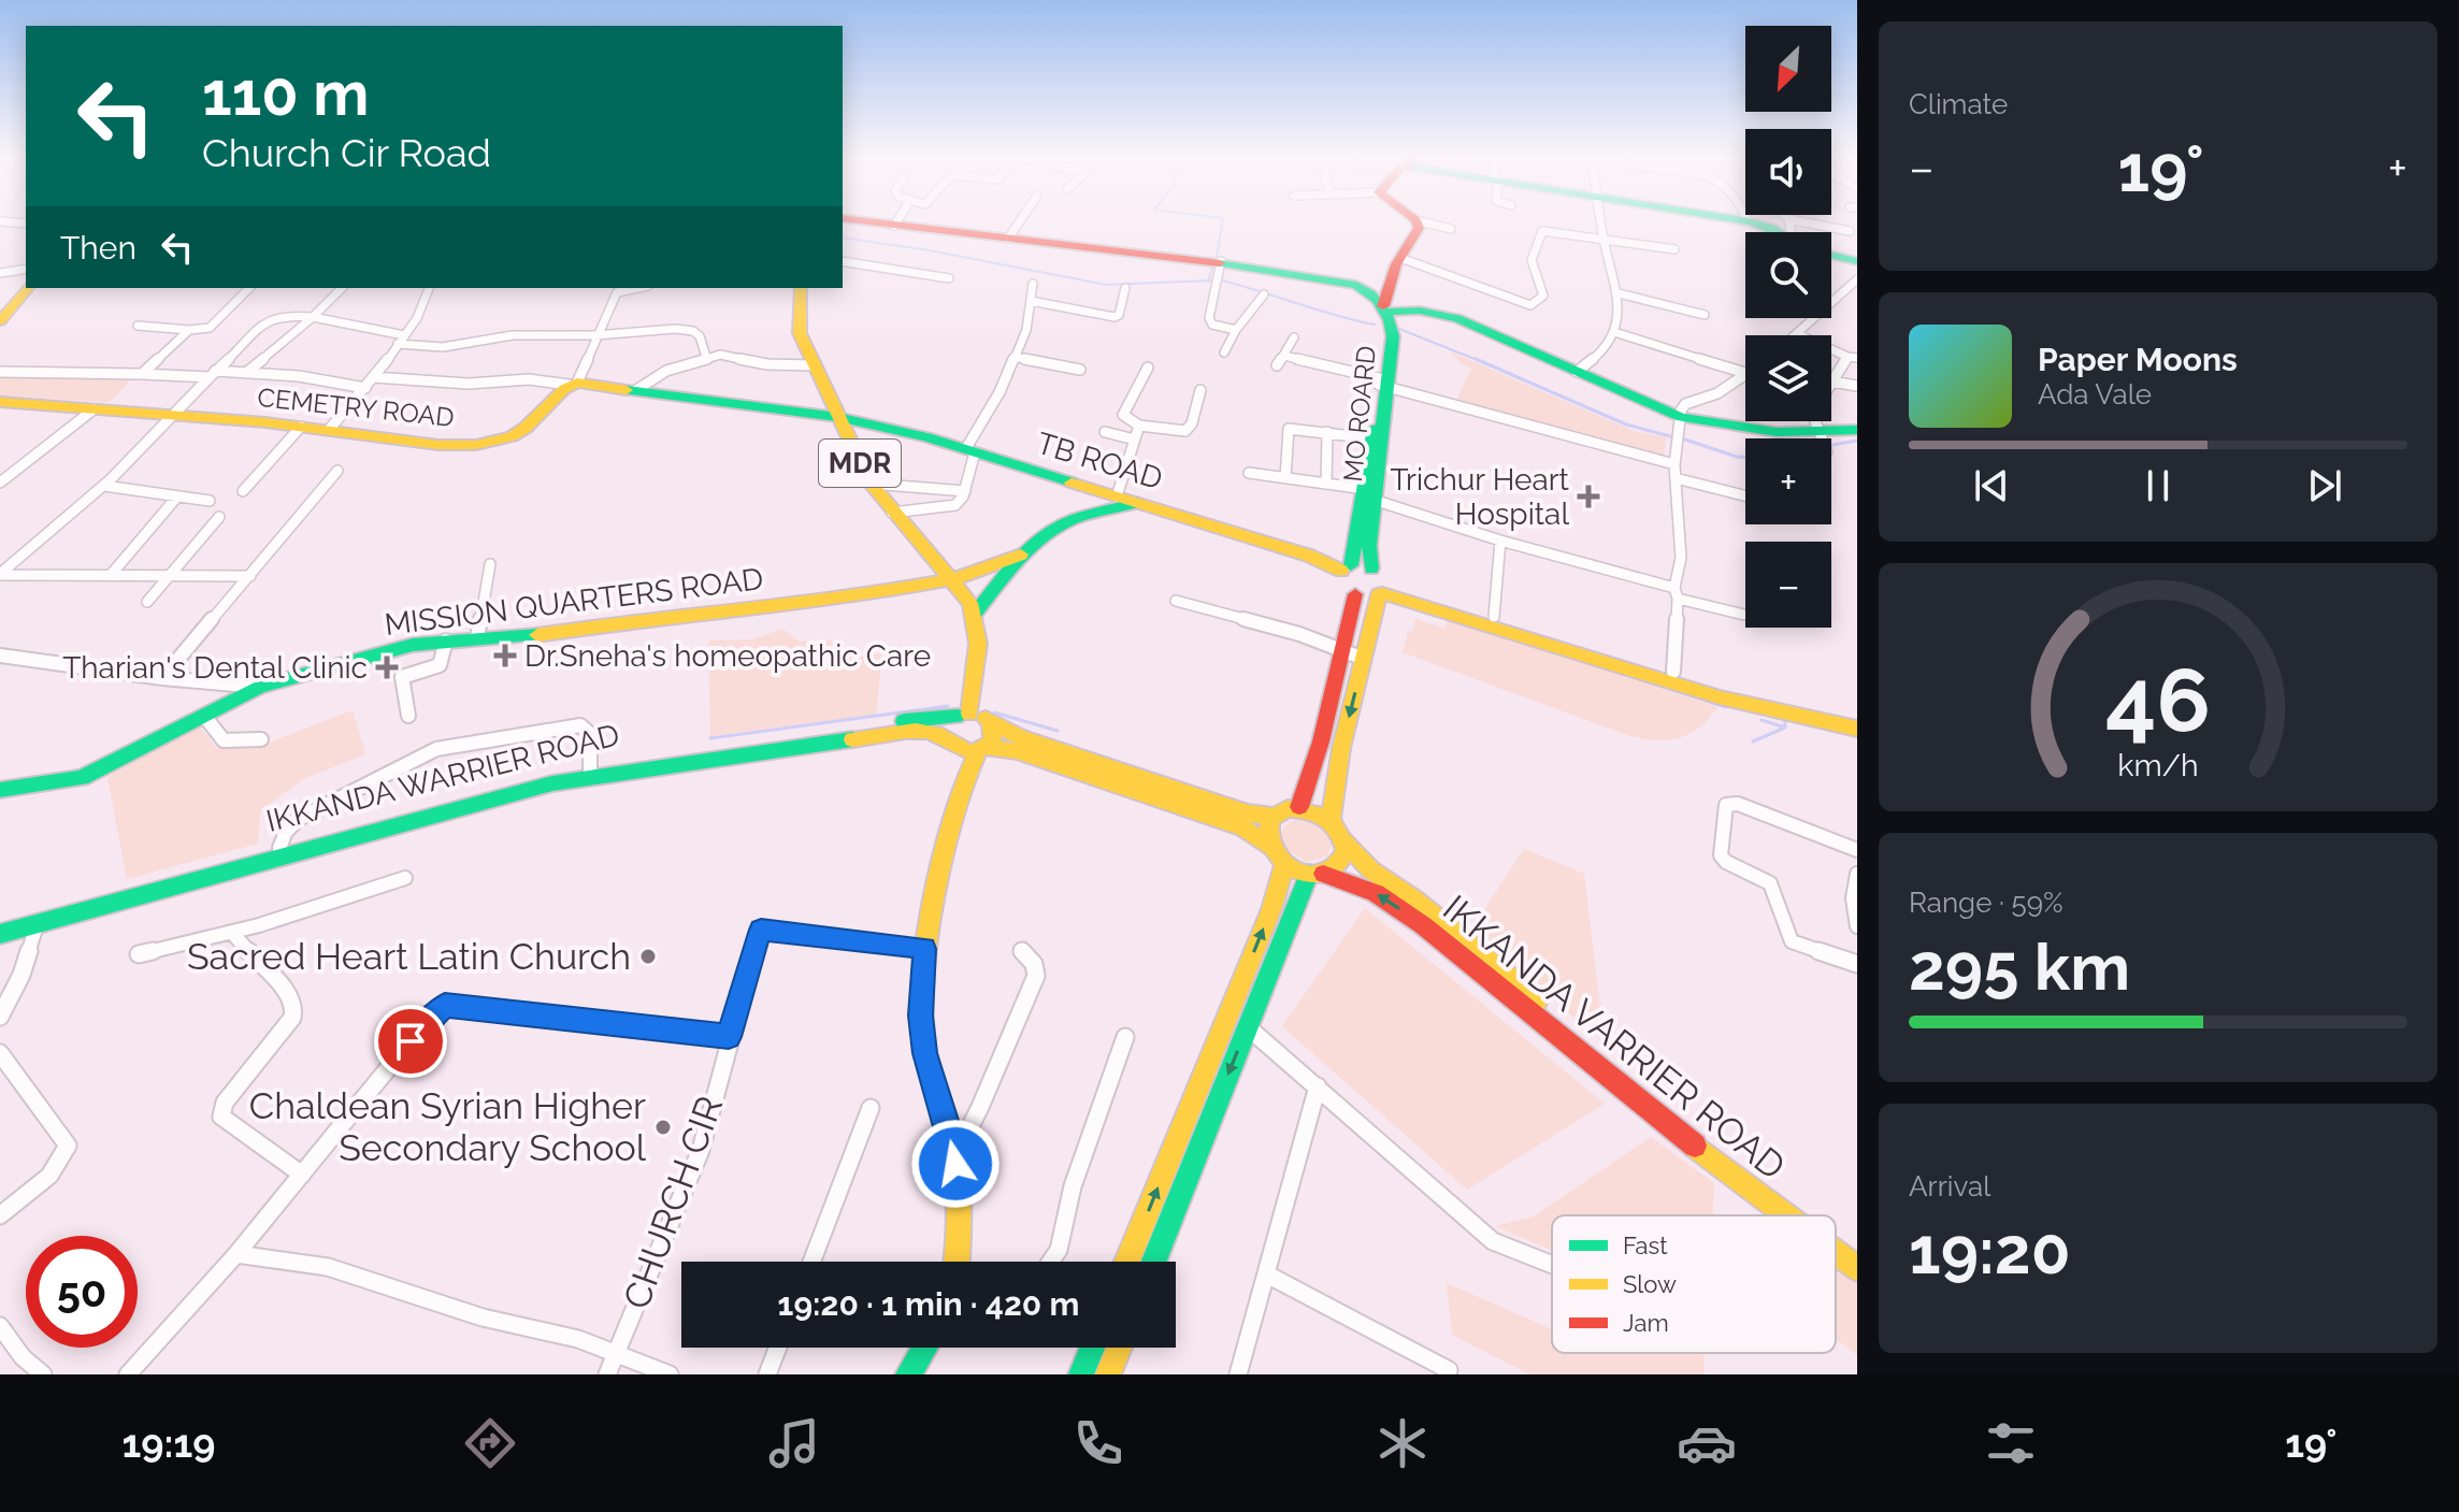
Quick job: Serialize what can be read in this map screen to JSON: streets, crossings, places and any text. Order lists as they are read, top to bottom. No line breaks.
{"streets":{"main road":["CEMETRY ROAD","MO ROARD","TB ROAD","MDR","MISSION QUARTERS ROAD","IKKANDA WARRIER ROAD","IKKANDA VARRIER ROAD"],"street":["CHURCH CIR"]},"crossings":[["MO ROARD","TB ROAD"],["TB ROAD","MDR"],["MDR","MISSION QUARTERS ROAD"],["MDR","IKKANDA WARRIER ROAD"]],"places":{"health":["Trichur Heart Hospital","Dr.Sneha's homeopathic Care","Tharian's Dental Clinic"],"other":["Sacred Heart Latin Church","Chaldean Syrian Higher Secondary School"]},"legend":["Fast","Slow","Jam"],"north":"bottom left","page":{"tile":["Climate",["Range · 59%","295 km"],["Arrival","19:20"]],"map_buttons":["+","−"],"turn":["110 m","Church Cir Road"],"heat":["−","19°","+"],"then":"Then","song":["Paper Moons","Ada Vale"],"limit":"50","trip":"19:20 · 1 min · 420 m","tabs":["19:19","19°"],"gauge":["46","km/h"]}}
